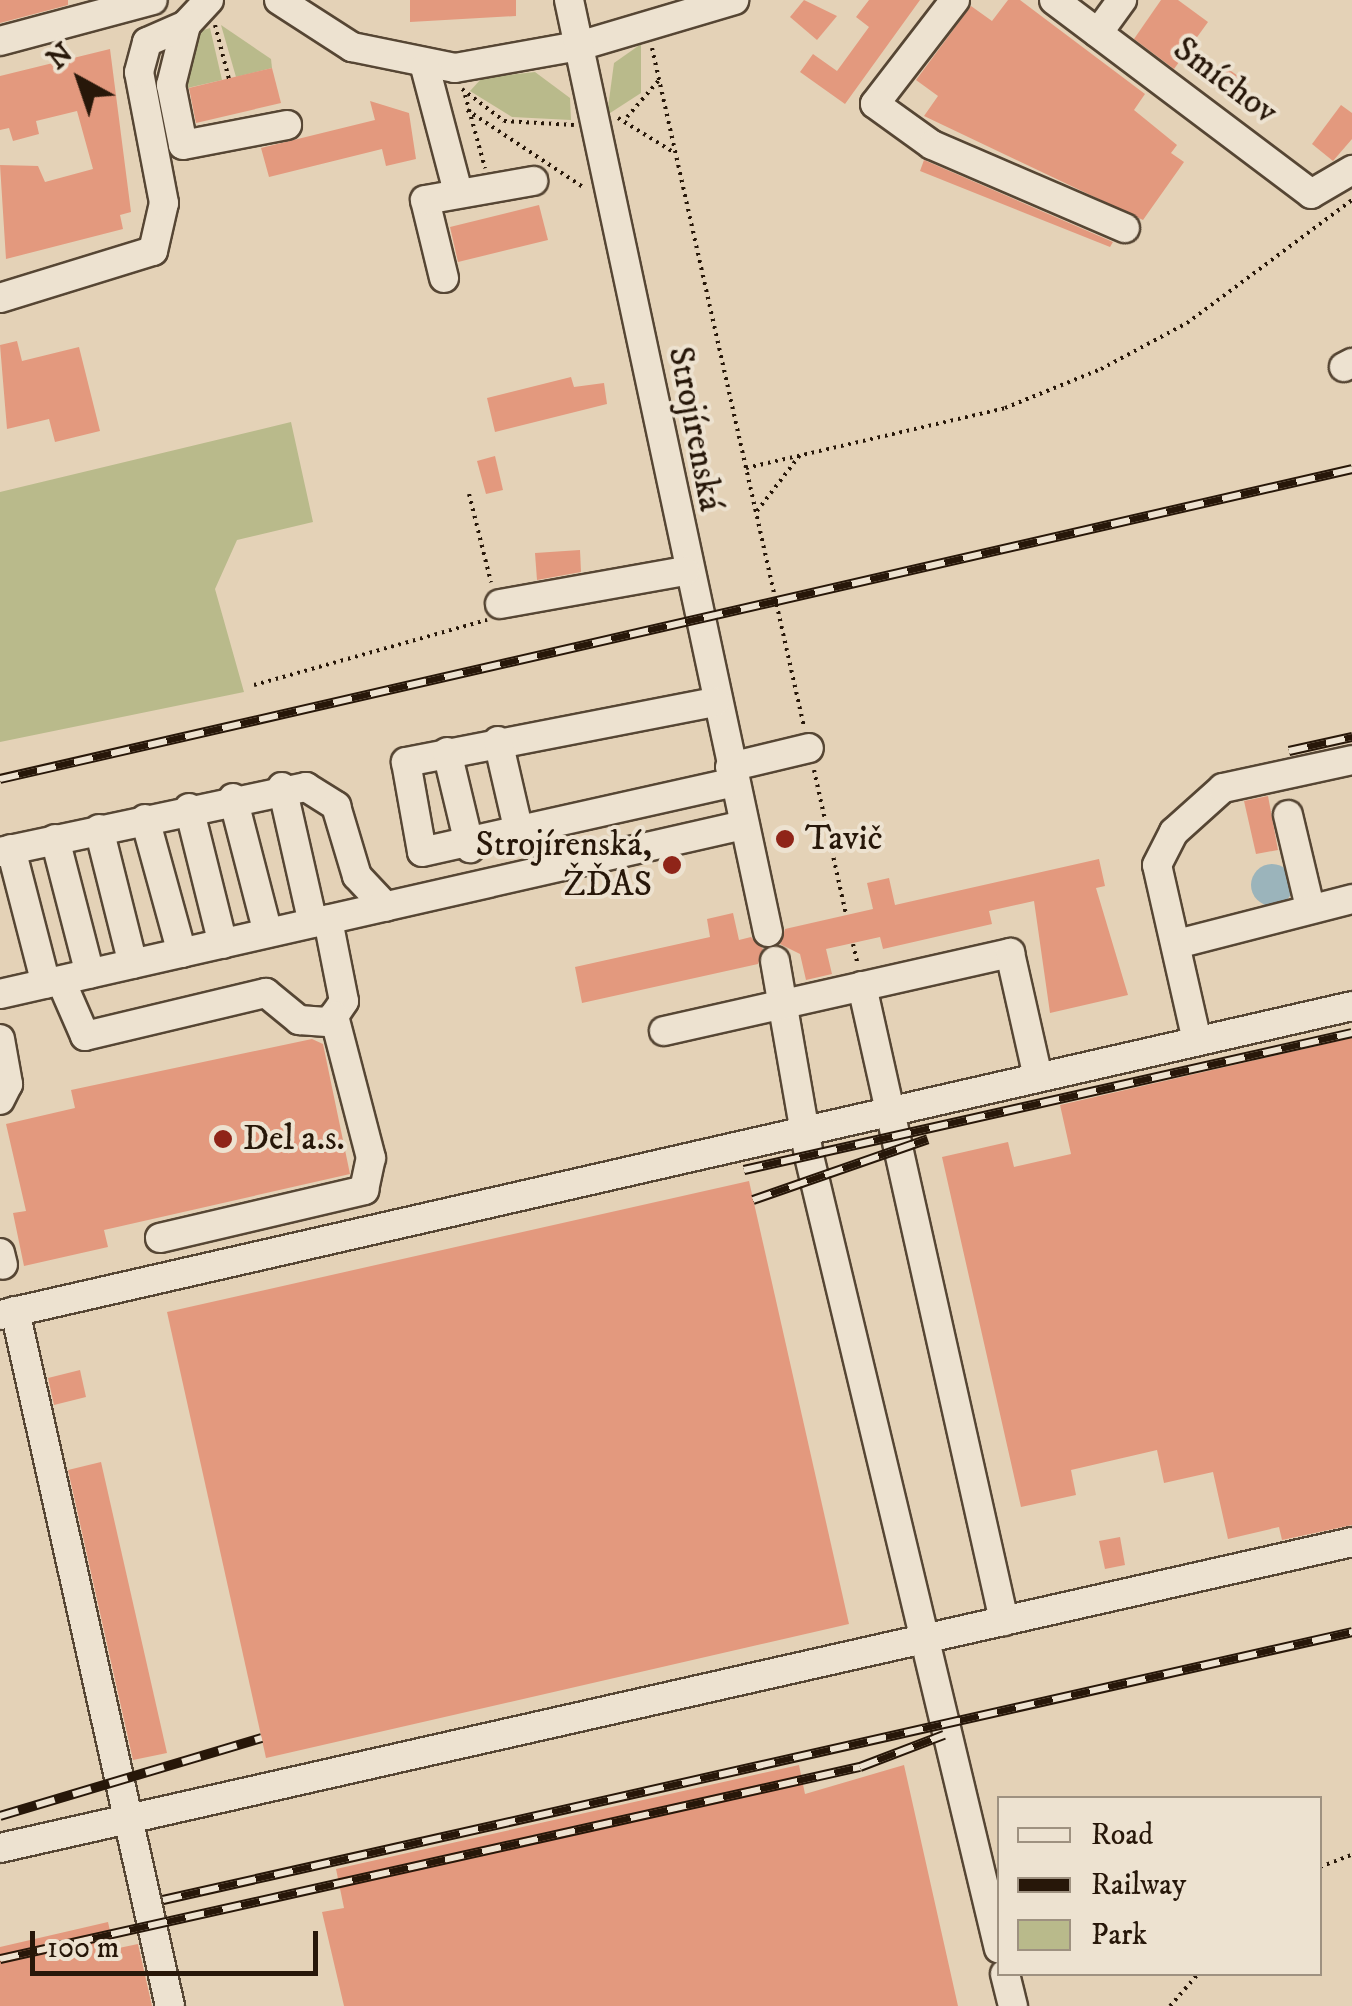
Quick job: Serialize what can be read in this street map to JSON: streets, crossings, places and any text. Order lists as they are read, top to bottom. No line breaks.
{"streets":{"street":["Smíchov","Strojírenská"]},"places":["Tavič","Strojírenská, ŽĎAS","Del a.s."],"legend":["Road","Railway","Park"],"scale_bar":"100 m","north":"top left"}
